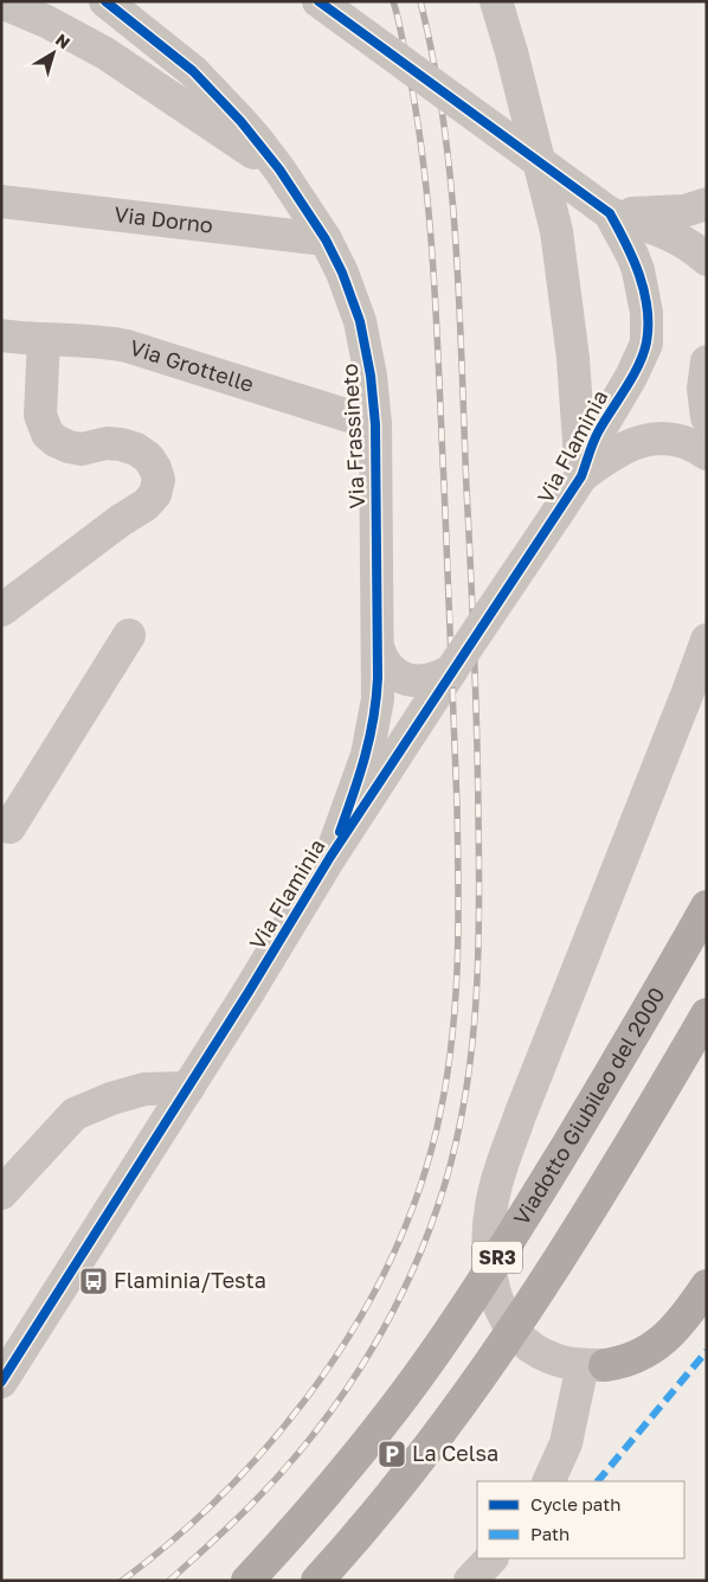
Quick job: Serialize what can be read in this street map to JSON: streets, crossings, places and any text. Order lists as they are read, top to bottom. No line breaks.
{"streets":{"highway":["Viadotto Giubileo del 2000","SR3"],"street":["Via Dorno","Via Grottelle","Via Frassineto","Via Flaminia"]},"crossings":[["Via Dorno","Via Frassineto"],["Via Grottelle","Via Frassineto"],["Via Frassineto","Via Flaminia"]],"places":{"bus stop":["Flaminia/Testa"],"parking":["La Celsa"]},"legend":["Cycle path","Path"],"north":"top right"}
